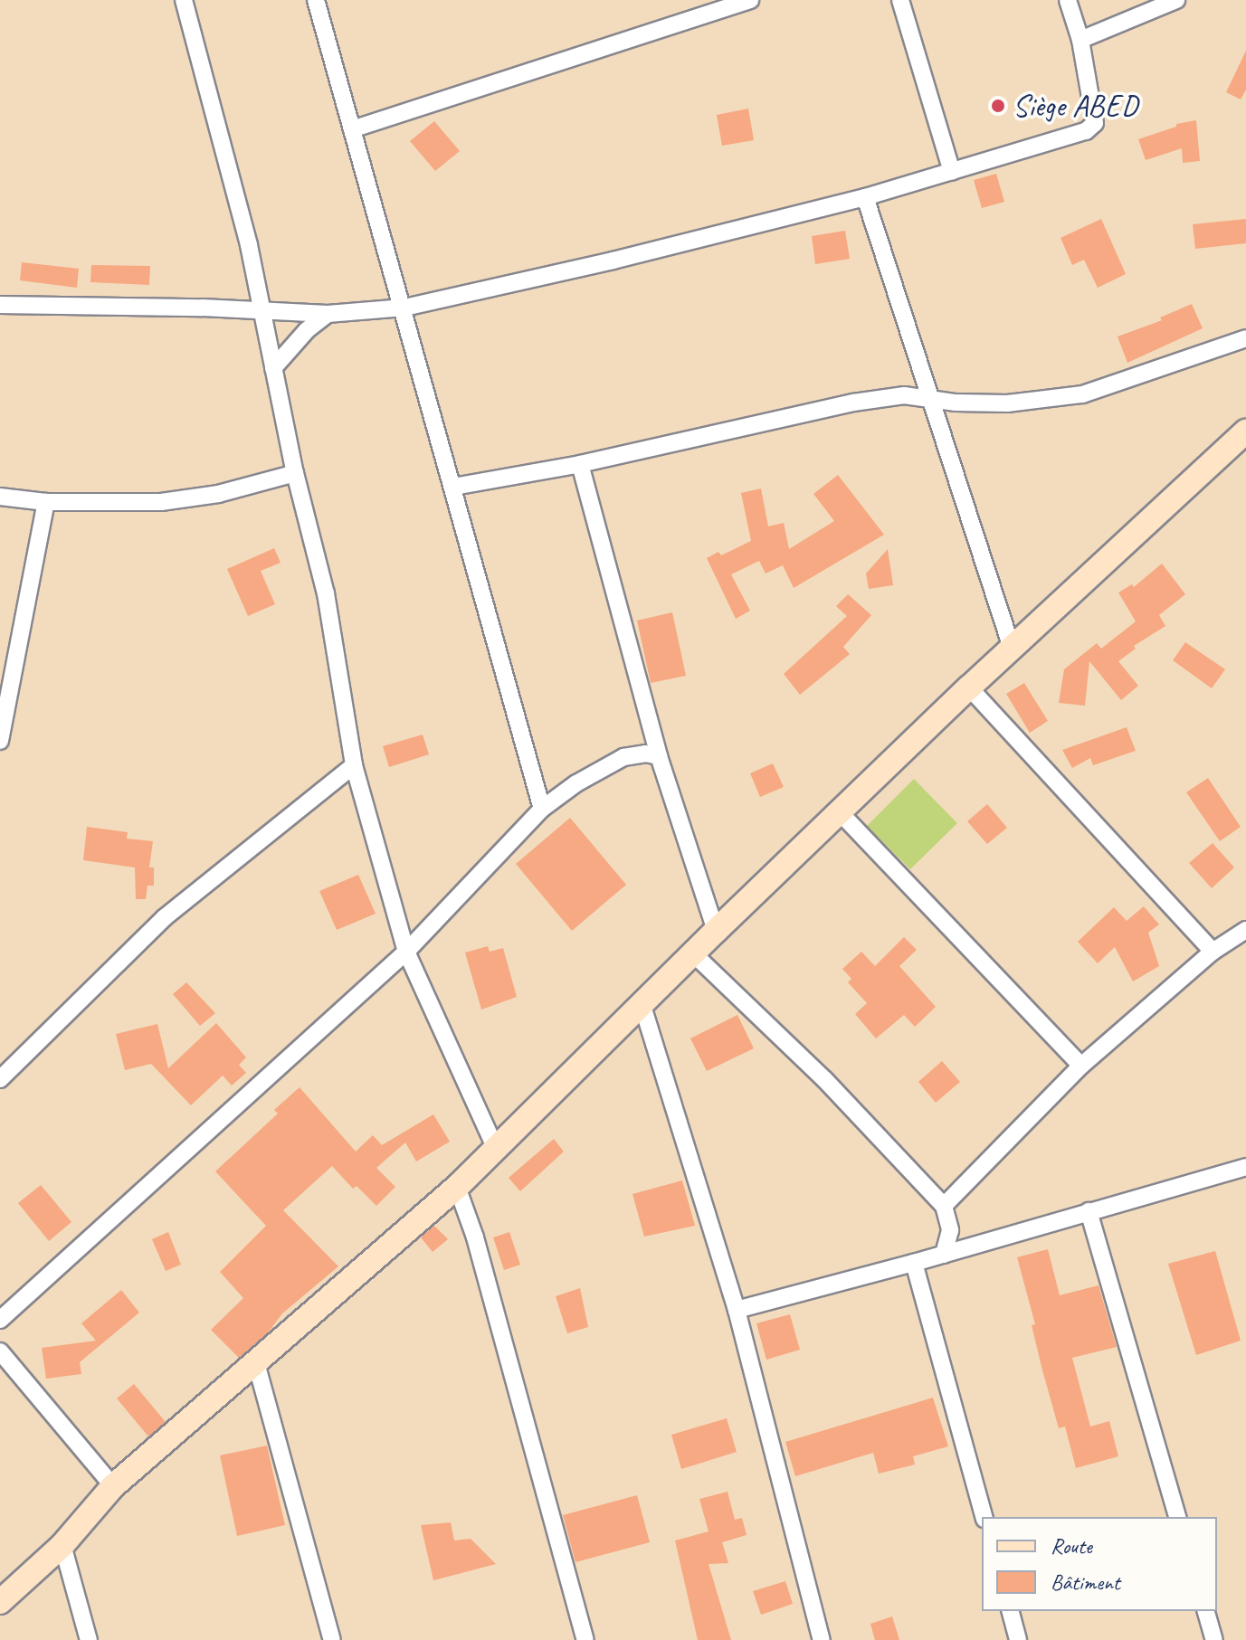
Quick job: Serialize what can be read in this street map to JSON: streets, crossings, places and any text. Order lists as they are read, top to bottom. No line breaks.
{"places":["Siège ABED"],"legend":["Route","Bâtiment"]}
